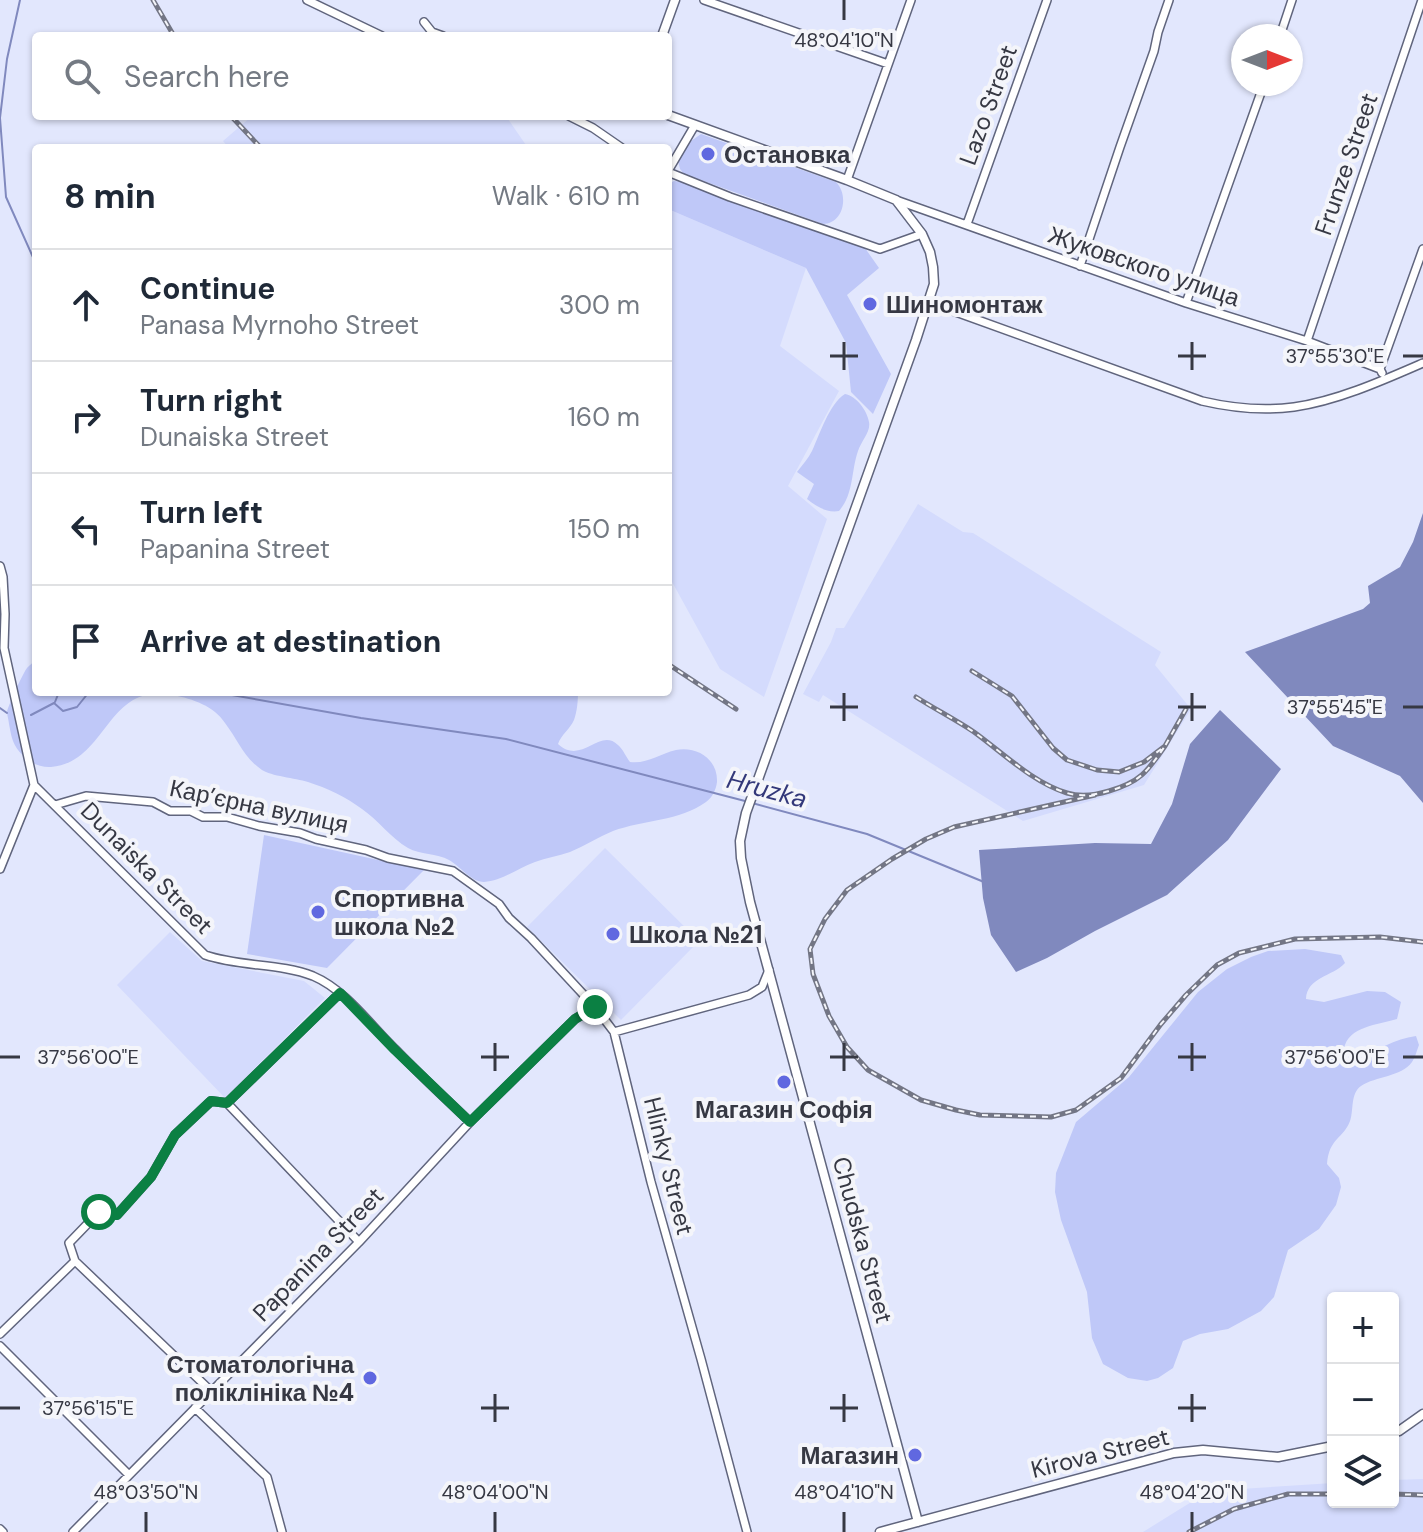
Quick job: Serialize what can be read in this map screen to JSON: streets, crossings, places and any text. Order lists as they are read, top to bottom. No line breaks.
{"streets":{"street":["Lazo Street","Frunze Street","Жуковского улица","Кар’єрна вулиця","Dunaiska Street","Hlinky Street","Chudska Street","Papanina Street","Kirova Street"]},"crossings":[["Lazo Street","Жуковского улица"],["Frunze Street","Жуковского улица"],["Кар’єрна вулиця","Dunaiska Street"],["Кар’єрна вулиця","Hlinky Street"],["Dunaiska Street","Papanina Street"],["Hlinky Street","Papanina Street"],["Chudska Street","Kirova Street"]],"water":["Hruzka"],"places":["Остановка","Шиномонтаж","Спортивна школа №2","Школа №21","Магазин Софія","Стоматологічна поліклініка №4","Магазин"],"north":"right","page":{"search":"Search here","heading":["8 min","Walk · 610 m"],"list":[["Continue","Panasa Myrnoho Street","300 m"],["Turn right","Dunaiska Street","160 m"],["Turn left","Papanina Street","150 m"],"Arrive at destination"],"map_buttons":["+","−"]},"coordinates":["48°04'10\"N","37°55'30\"E","37°55'45\"E","37°56'00\"E","37°56'15\"E","48°03'50\"N","48°04'00\"N","48°04'20\"N"]}
